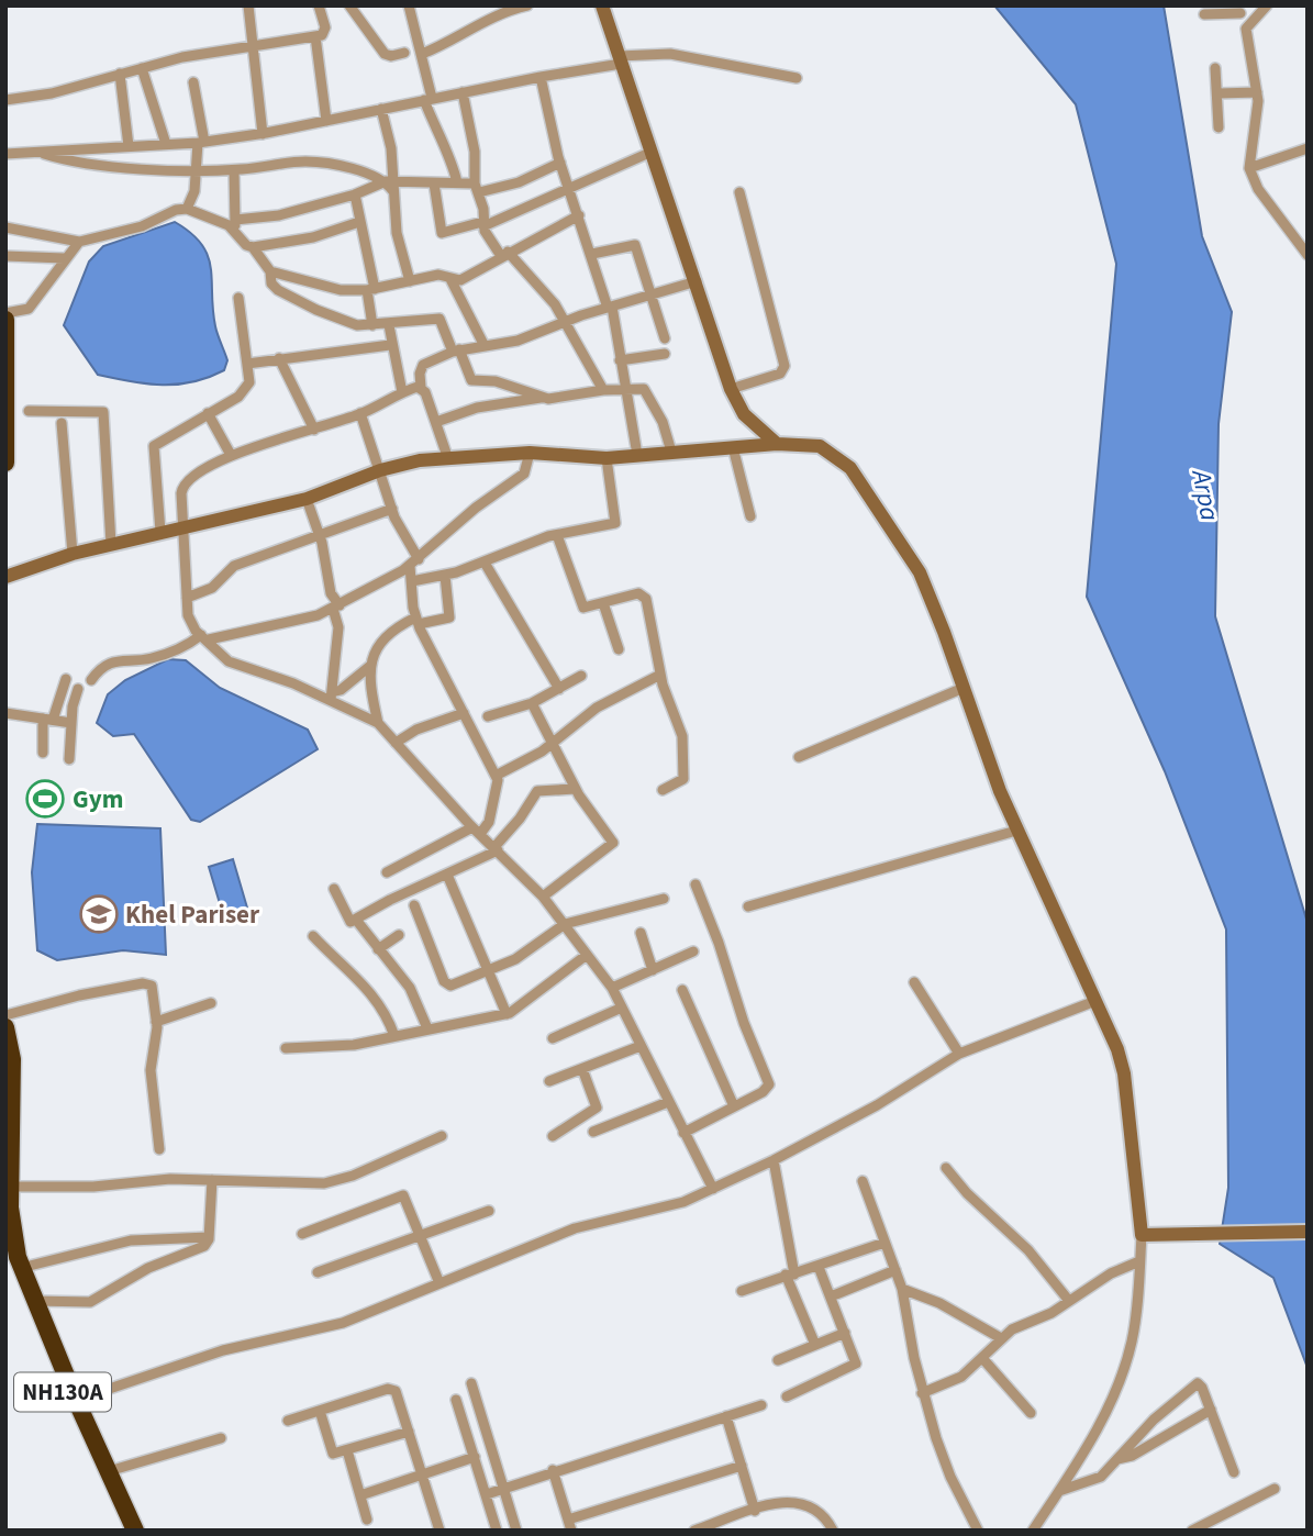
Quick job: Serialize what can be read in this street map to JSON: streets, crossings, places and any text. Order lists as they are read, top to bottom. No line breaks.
{"streets":{"highway":["NH130A"]},"water":["Arpa"],"places":{"sports":["Gym"],"school or university":["Khel Pariser"]}}
